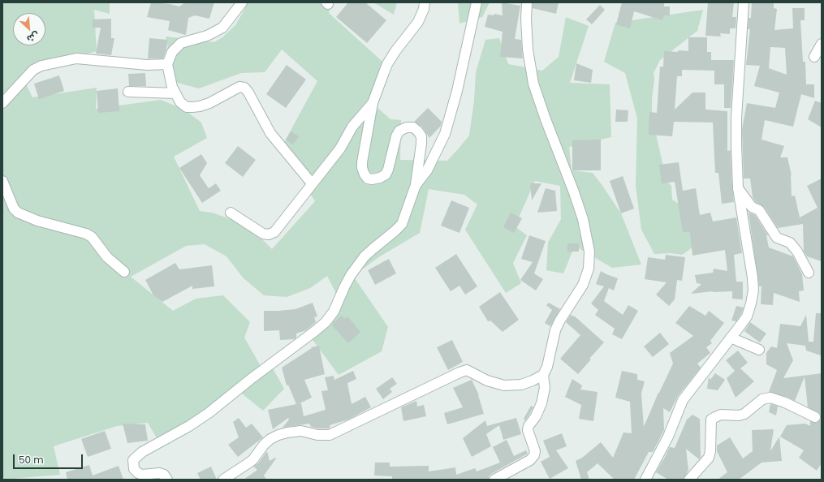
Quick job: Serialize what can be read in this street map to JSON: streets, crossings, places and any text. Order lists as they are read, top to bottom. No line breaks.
{"scale_bar":"50 m","north":"bottom right"}
